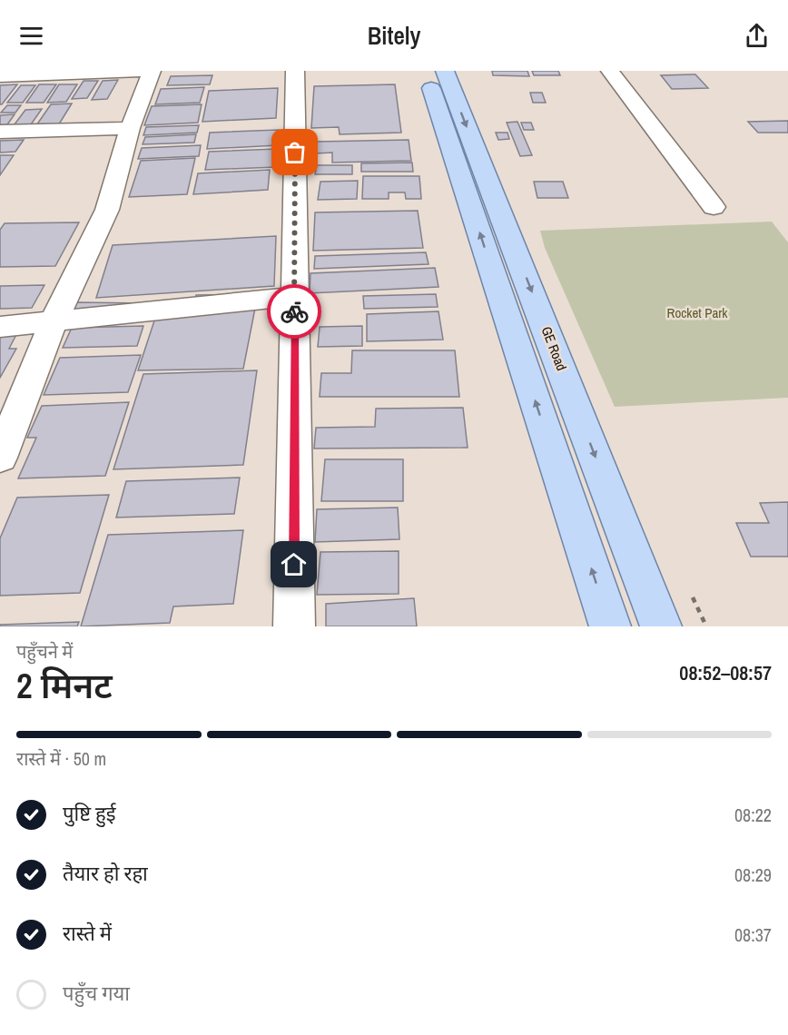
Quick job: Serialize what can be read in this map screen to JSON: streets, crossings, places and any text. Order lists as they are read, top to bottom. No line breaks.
{"streets":{"main road":["GE Road"]},"parks":["Rocket Park"],"page":{"header":"Bitely","heading":["2 मिनट","पहुँचने में","08:52–08:57"],"bar":"रास्ते में · 50 m","list":[["पुष्टि हुई","08:22"],["तैयार हो रहा","08:29"],["रास्ते में","08:37"],"पहुँच गया"]}}
